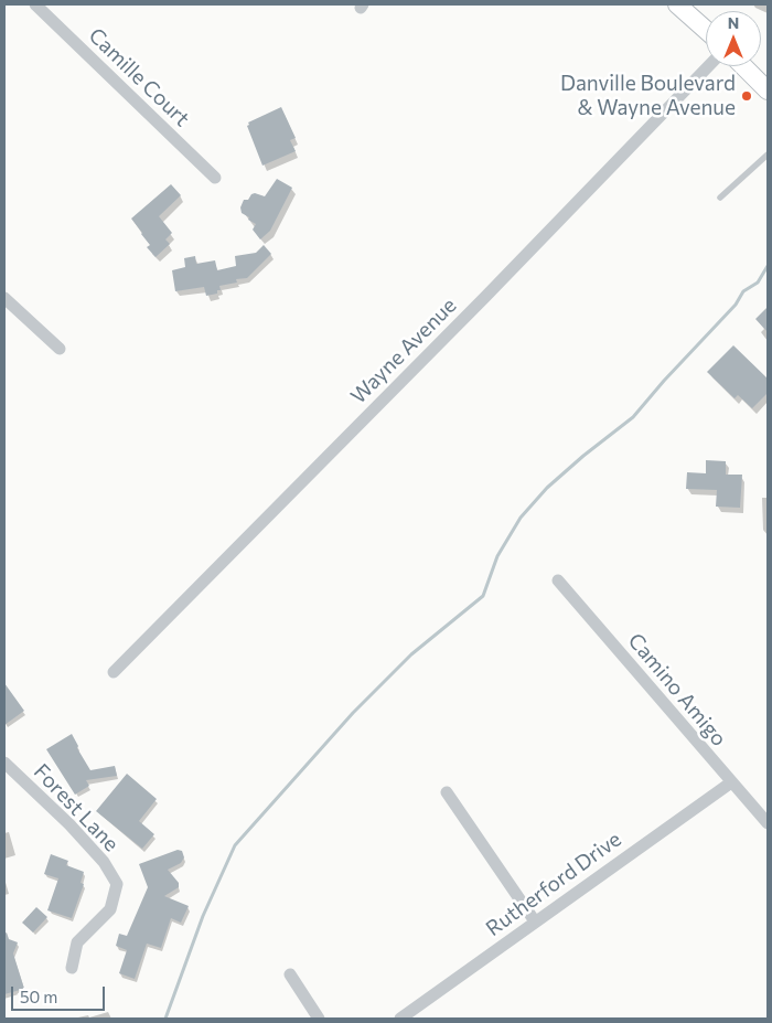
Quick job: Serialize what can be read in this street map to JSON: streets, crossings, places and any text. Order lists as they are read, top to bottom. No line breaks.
{"streets":{"street":["Camille Court","Wayne Avenue","Camino Amigo","Forest Lane","Rutherford Drive"]},"crossings":[["Camino Amigo","Rutherford Drive"]],"places":["Danville Boulevard & Wayne Avenue"],"scale_bar":"50 m","north":"top"}
